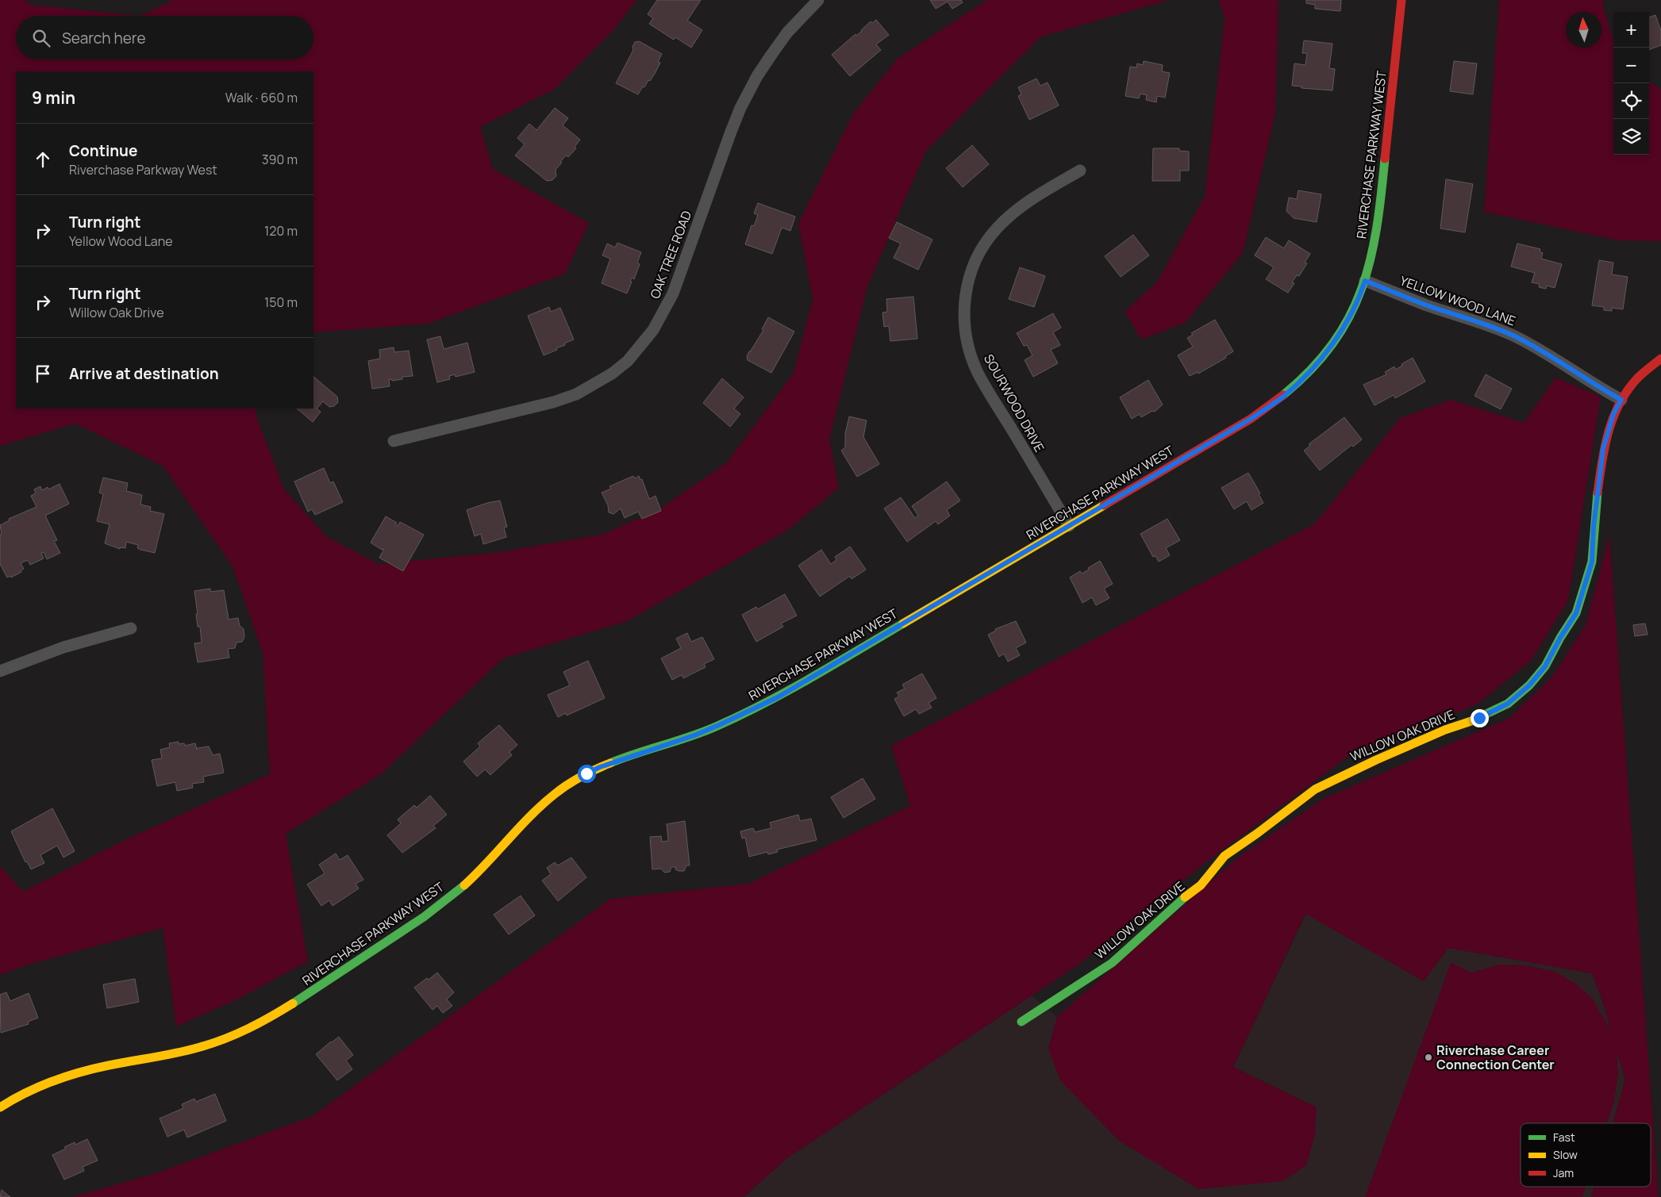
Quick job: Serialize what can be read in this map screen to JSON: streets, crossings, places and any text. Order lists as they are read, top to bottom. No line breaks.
{"streets":{"street":["RIVERCHASE PARKWAY WEST","OAK TREE ROAD","YELLOW WOOD LANE","SOURWOOD DRIVE","WILLOW OAK DRIVE"]},"crossings":[["RIVERCHASE PARKWAY WEST","YELLOW WOOD LANE"],["RIVERCHASE PARKWAY WEST","SOURWOOD DRIVE"],["YELLOW WOOD LANE","WILLOW OAK DRIVE"]],"places":["Riverchase Career Connection Center"],"legend":["Fast","Slow","Jam"],"north":"top","page":{"map_buttons":["+","−"],"search":"Search here","heading":["9 min","Walk · 660 m"],"list":[["Continue","Riverchase Parkway West","390 m"],["Turn right","Yellow Wood Lane","120 m"],["Turn right","Willow Oak Drive","150 m"],"Arrive at destination"]}}
